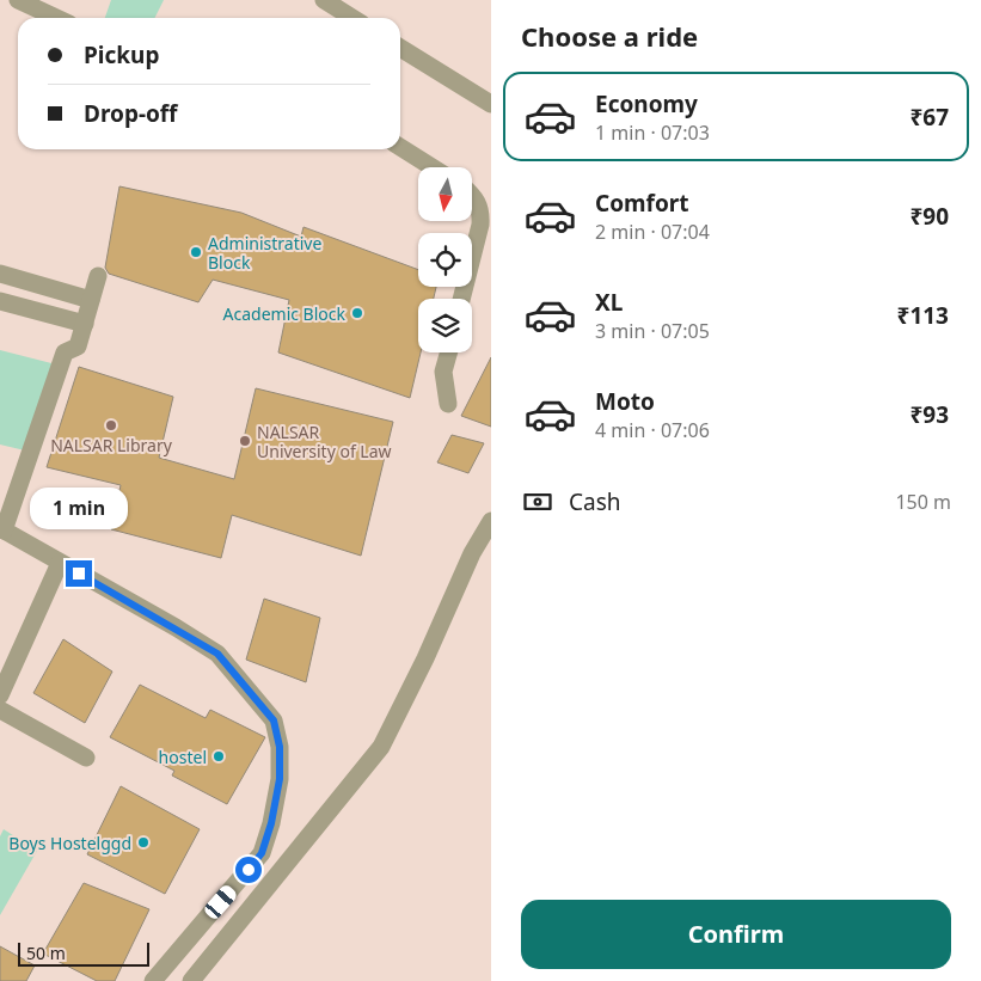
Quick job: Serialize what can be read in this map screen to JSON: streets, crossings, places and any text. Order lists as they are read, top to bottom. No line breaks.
{"places":["Administrative Block","Academic Block","NALSAR Library","NALSAR University of Law","hostel","Boys Hostelggd"],"scale_bar":"50 m","north":"bottom","page":{"heading":"Choose a ride","banner":["Pickup","Drop-off"],"list":[{"name":"Economy","note":"1 min · 07:03","value":"₹67"},{"name":"Comfort","note":"2 min · 07:04","value":"₹90"},{"name":"XL","note":"3 min · 07:05","value":"₹113"},{"name":"Moto","note":"4 min · 07:06","value":"₹93"}],"pay":["Cash","150 m"],"bubble":"1 min","buttons":"Confirm","scale":"50 m"}}
